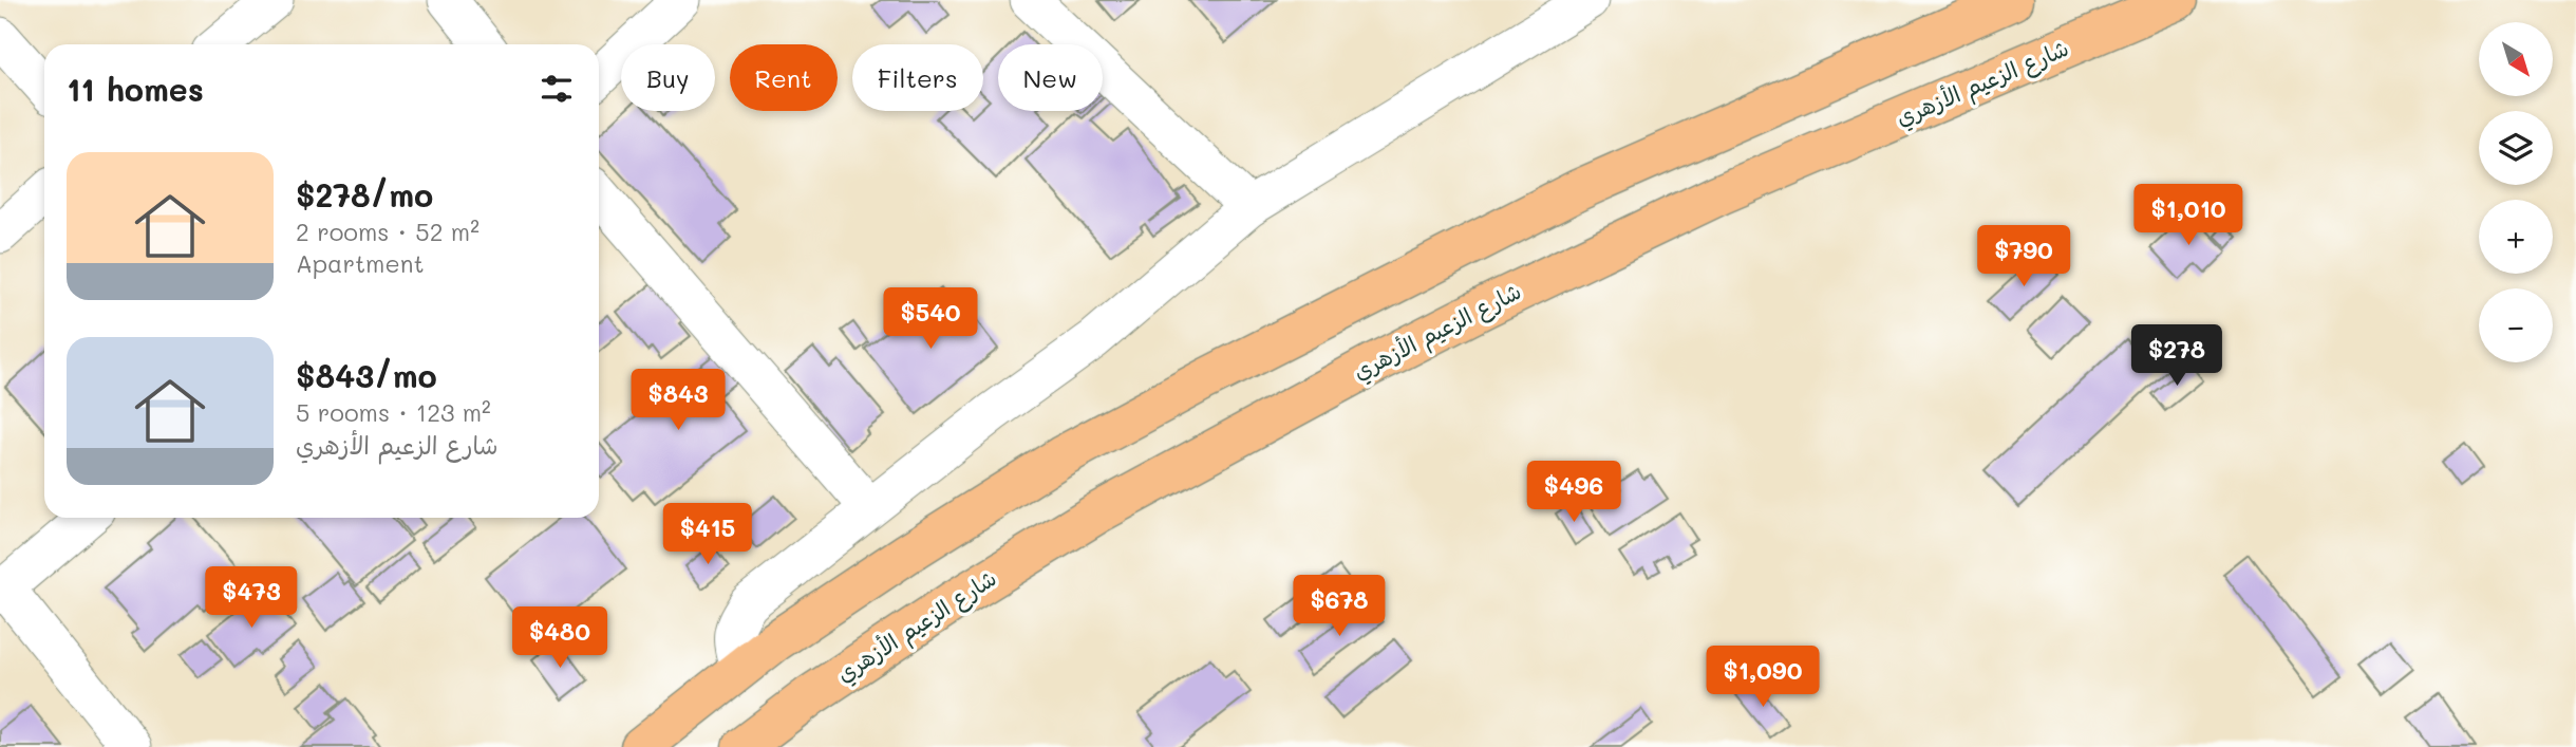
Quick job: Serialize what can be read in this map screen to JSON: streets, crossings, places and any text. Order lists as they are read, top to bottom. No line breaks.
{"streets":{"main road":["شارع الزعيم الأزهري"]},"north":"bottom right","page":{"map_buttons":["+","−"],"chip":["Buy","Rent","Filters","New"],"heading":"11 homes","list":[{"name":"$278/mo","note":"2 rooms · 52 m² · Apartment"},{"name":"$843/mo","note":"5 rooms · 123 m² · شارع الزعيم الأزهري"}],"price":["$1,010","$790","$540","$278","$843","$496","$415","$473","$678","$480","$1,090"]}}
